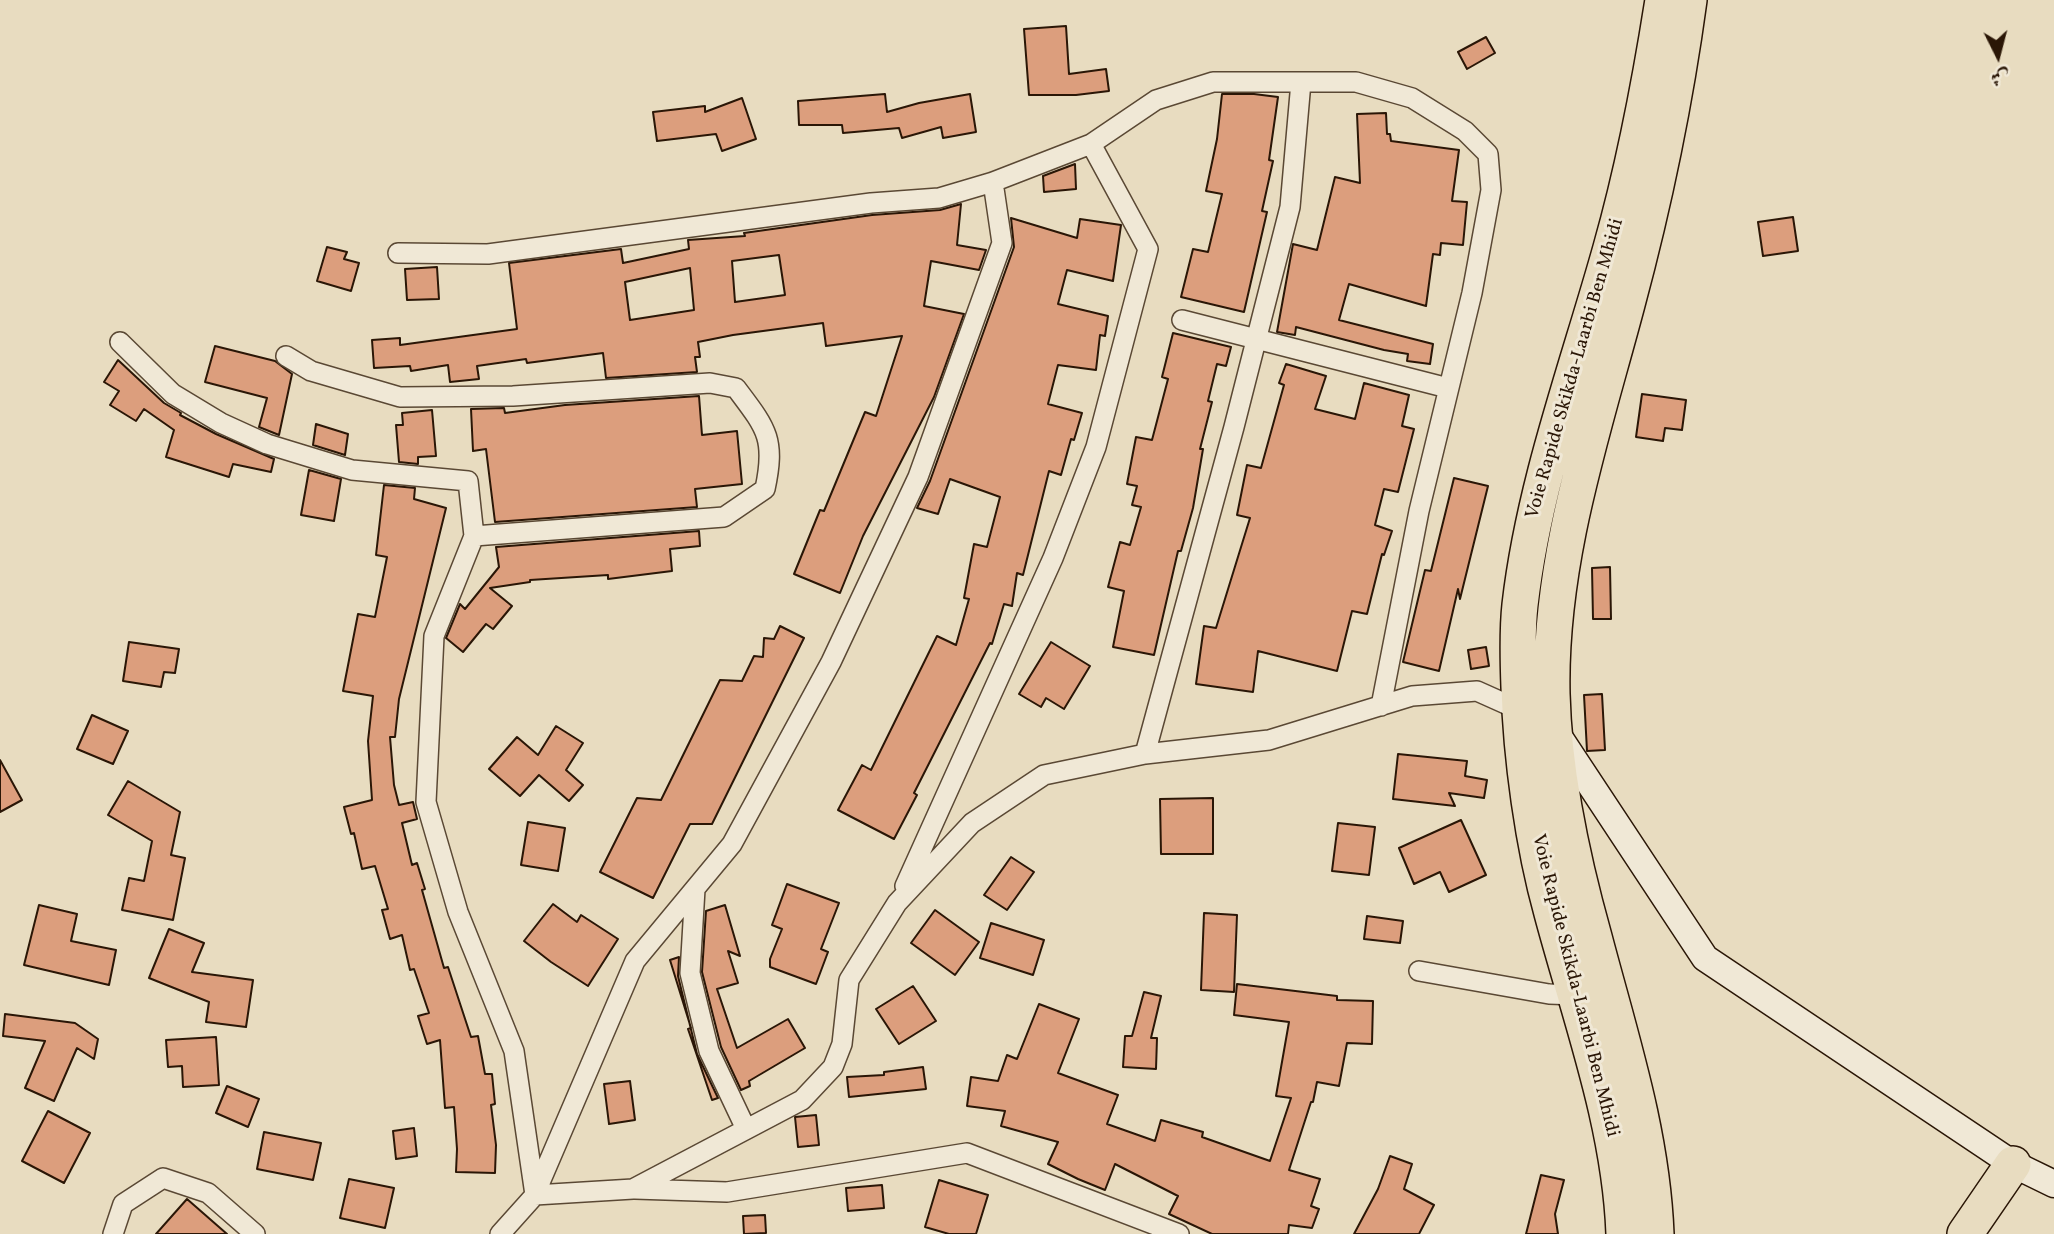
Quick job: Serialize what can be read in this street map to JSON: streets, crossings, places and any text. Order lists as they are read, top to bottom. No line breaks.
{"streets":{"highway":["Voie Rapide Skikda-Laarbi Ben Mhidi"]},"north":"bottom"}
